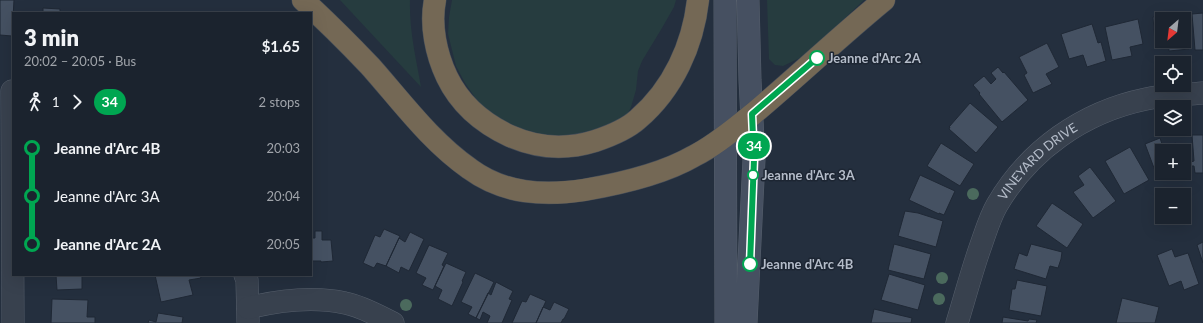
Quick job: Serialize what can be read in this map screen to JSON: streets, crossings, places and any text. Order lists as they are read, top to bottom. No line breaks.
{"streets":{"street":["VINEYARD DRIVE"]},"places":["Jeanne d'Arc 2A","Jeanne d'Arc 3A","Jeanne d'Arc 4B"],"lines":["bus line 34"],"north":"bottom left","page":{"on_map":"34","map_buttons":["+","−"],"heading":["3 min","20:02 – 20:05 · Bus","$1.65"],"legs":["1","34","2 stops"],"list":[{"name":"Jeanne d'Arc 4B","value":"20:03"},{"name":"Jeanne d'Arc 3A","value":"20:04"},{"name":"Jeanne d'Arc 2A","value":"20:05"}]}}
